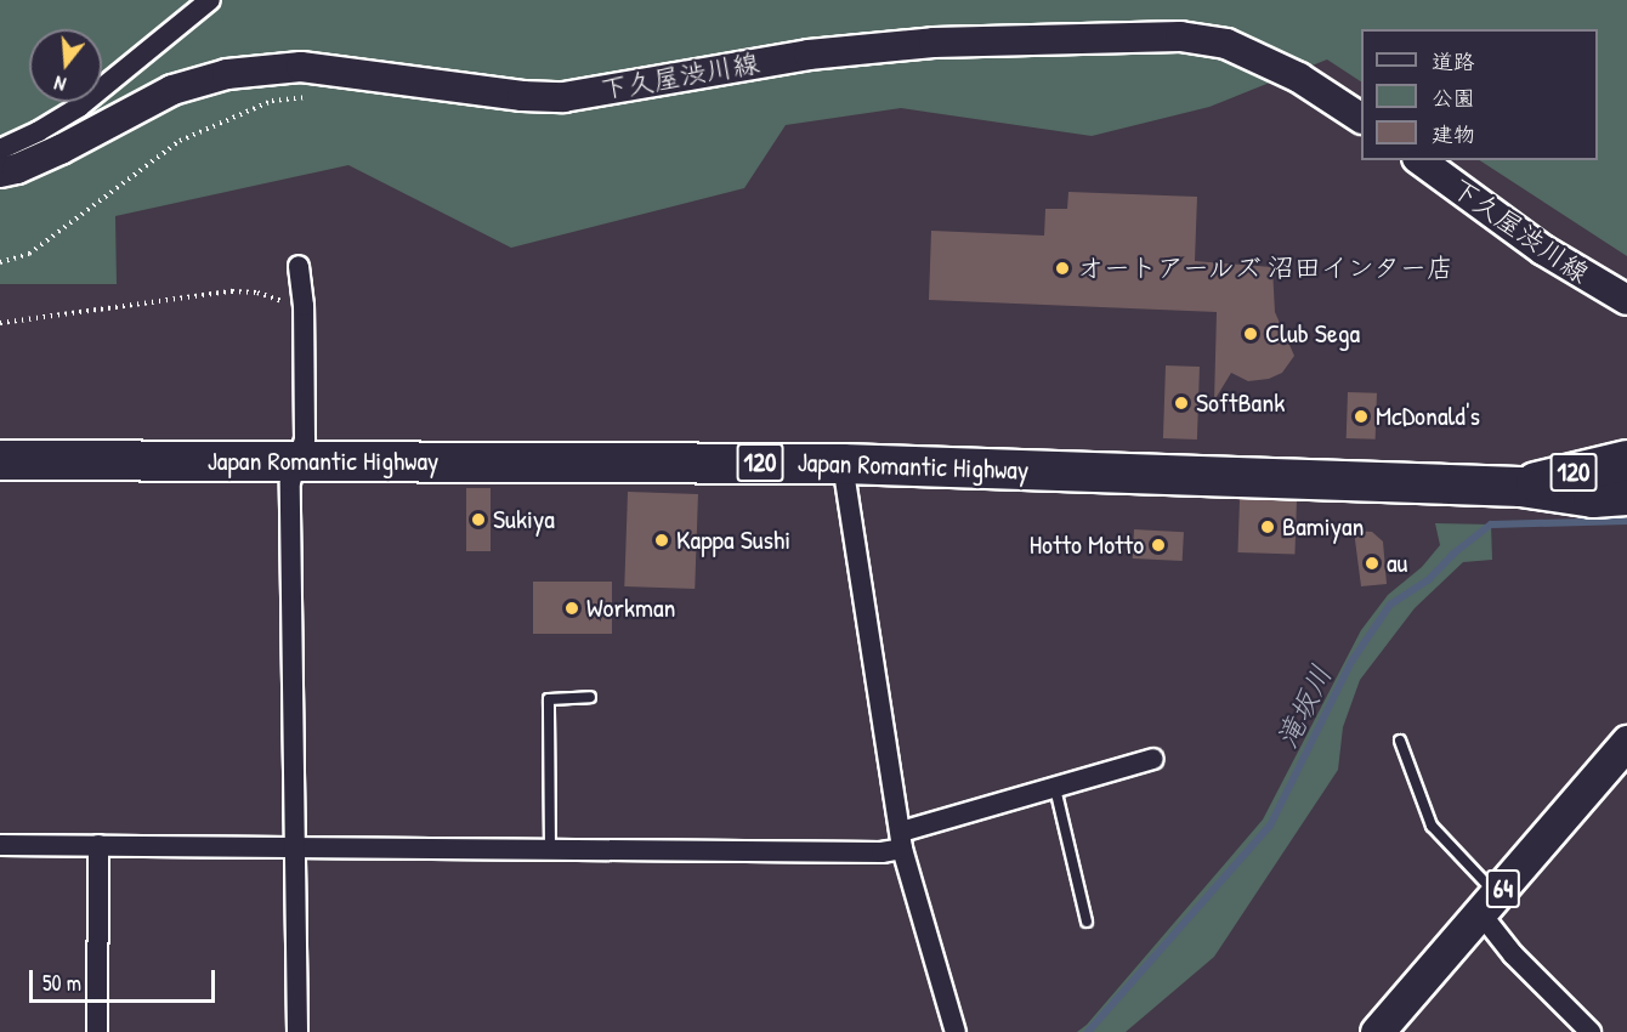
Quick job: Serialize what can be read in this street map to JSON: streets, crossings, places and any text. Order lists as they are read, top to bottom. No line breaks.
{"streets":{"highway":["Japan Romantic Highway","120"],"main road":["下久屋渋川線","64"]},"water":["滝坂川"],"places":["オートアールズ 沼田インター店","Club Sega","SoftBank","McDonald's","Sukiya","Bamiyan","Kappa Sushi","Hotto Motto","au","Workman"],"legend":["道路","公園","建物"],"scale_bar":"50 m","north":"bottom"}
